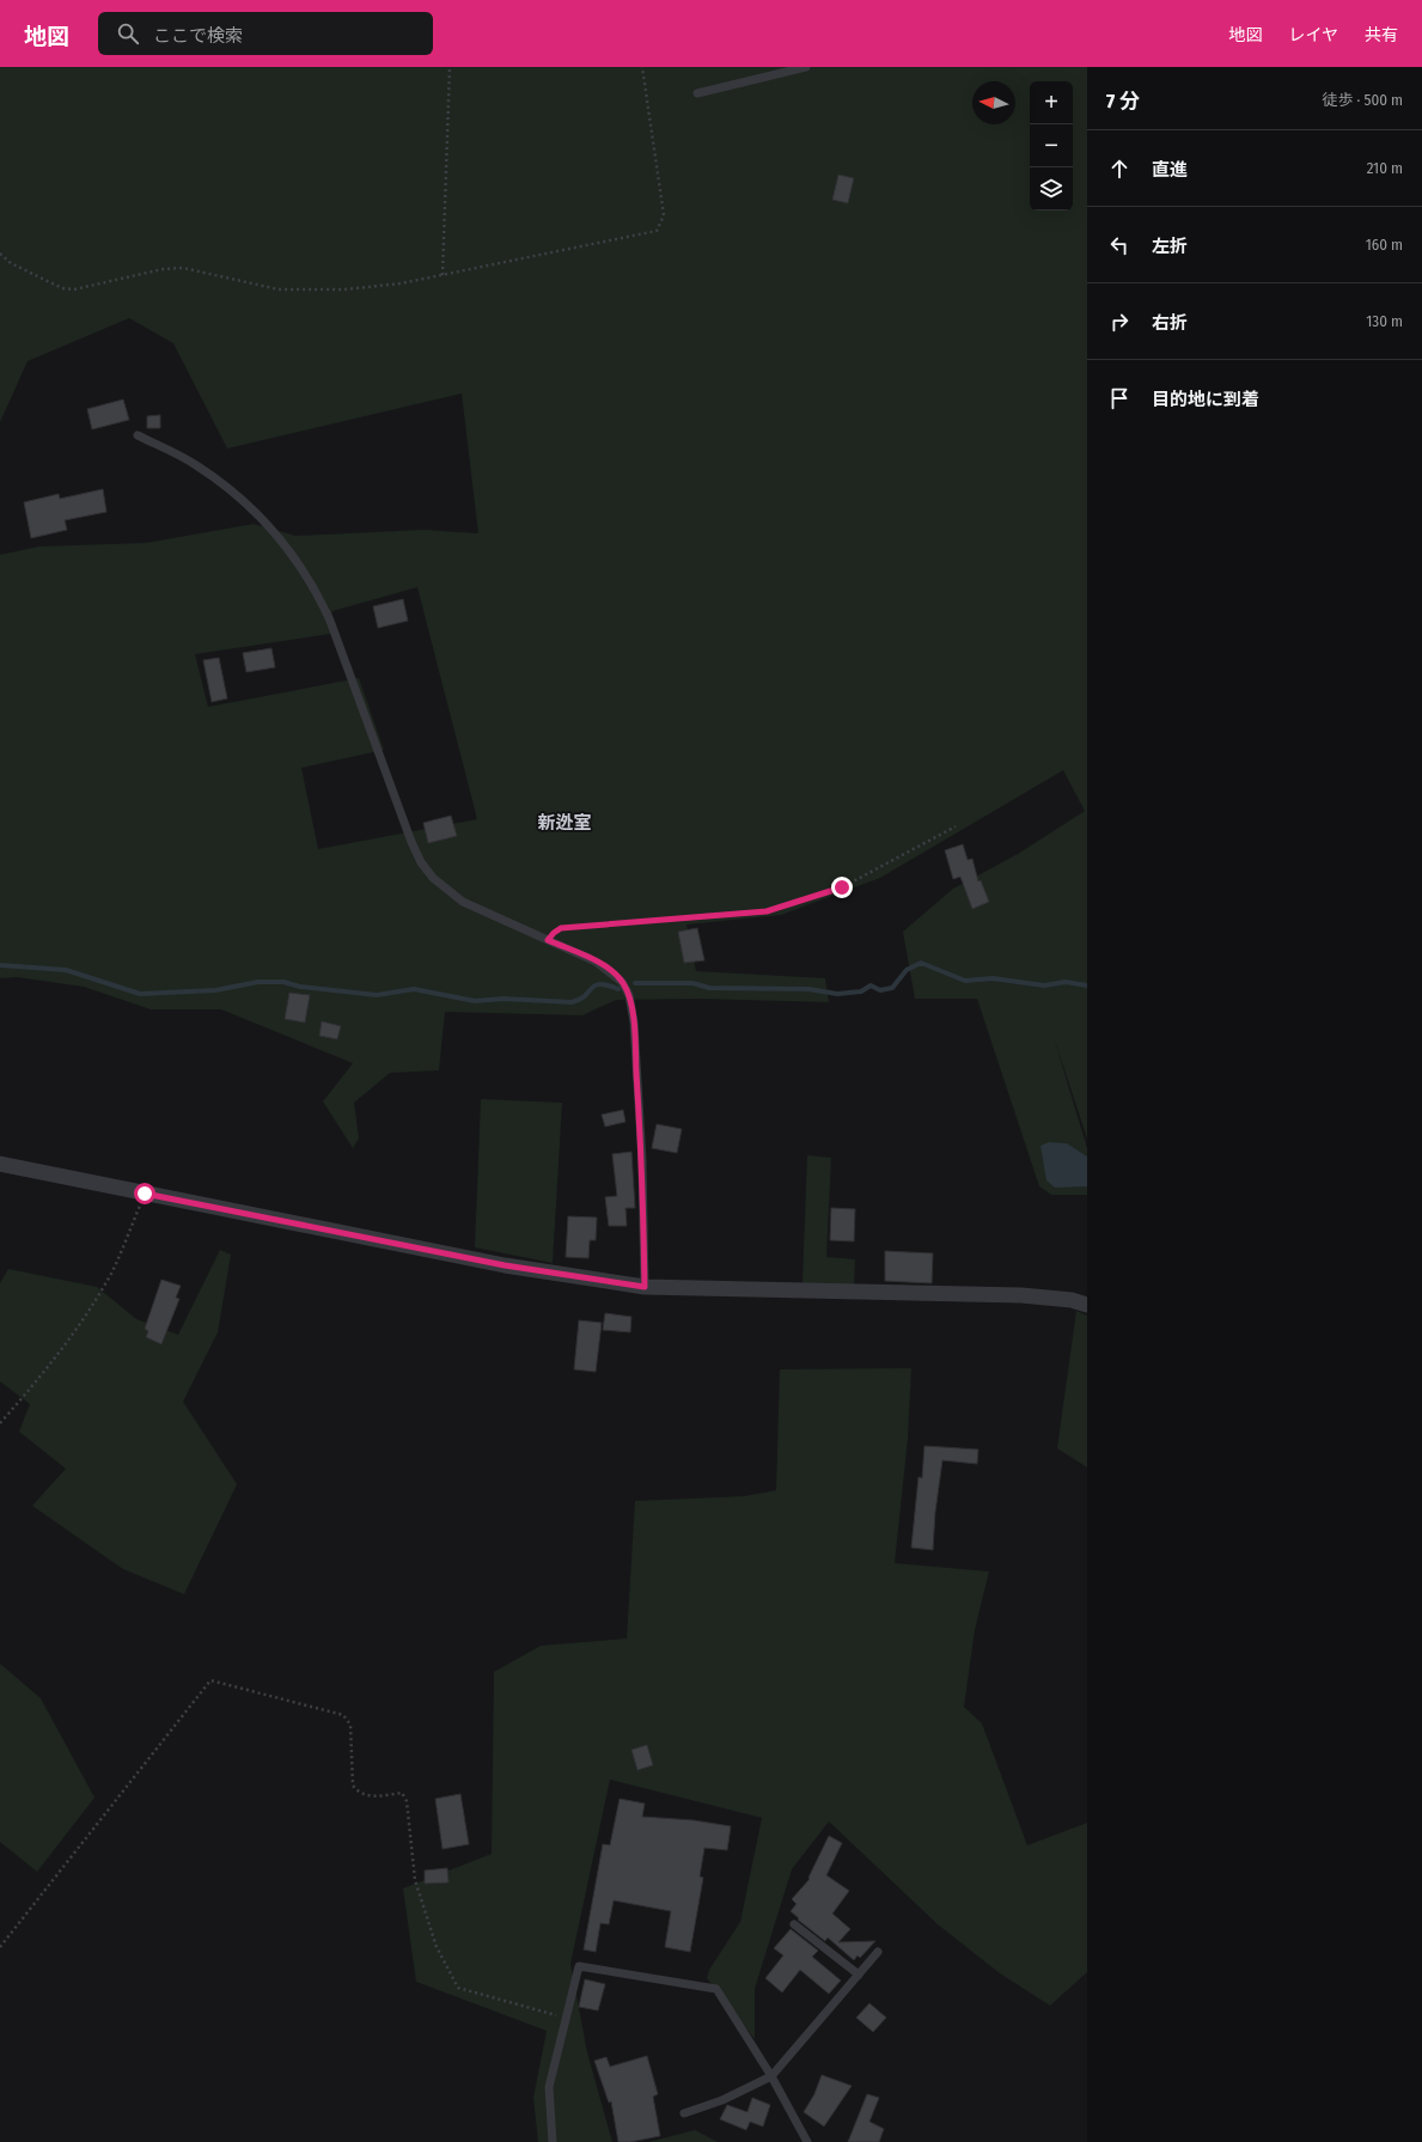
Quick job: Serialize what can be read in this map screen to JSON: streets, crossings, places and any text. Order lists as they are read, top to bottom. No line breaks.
{"districts":["新迯室"],"north":"left","page":{"header":"地図","search":"ここで検索","nav":["地図","レイヤ","共有"],"heading":["7 分","徒歩 · 500 m"],"map_buttons":["+","−"],"list":[["直進","210 m"],["左折","160 m"],["右折","130 m"],"目的地に到着"]}}
